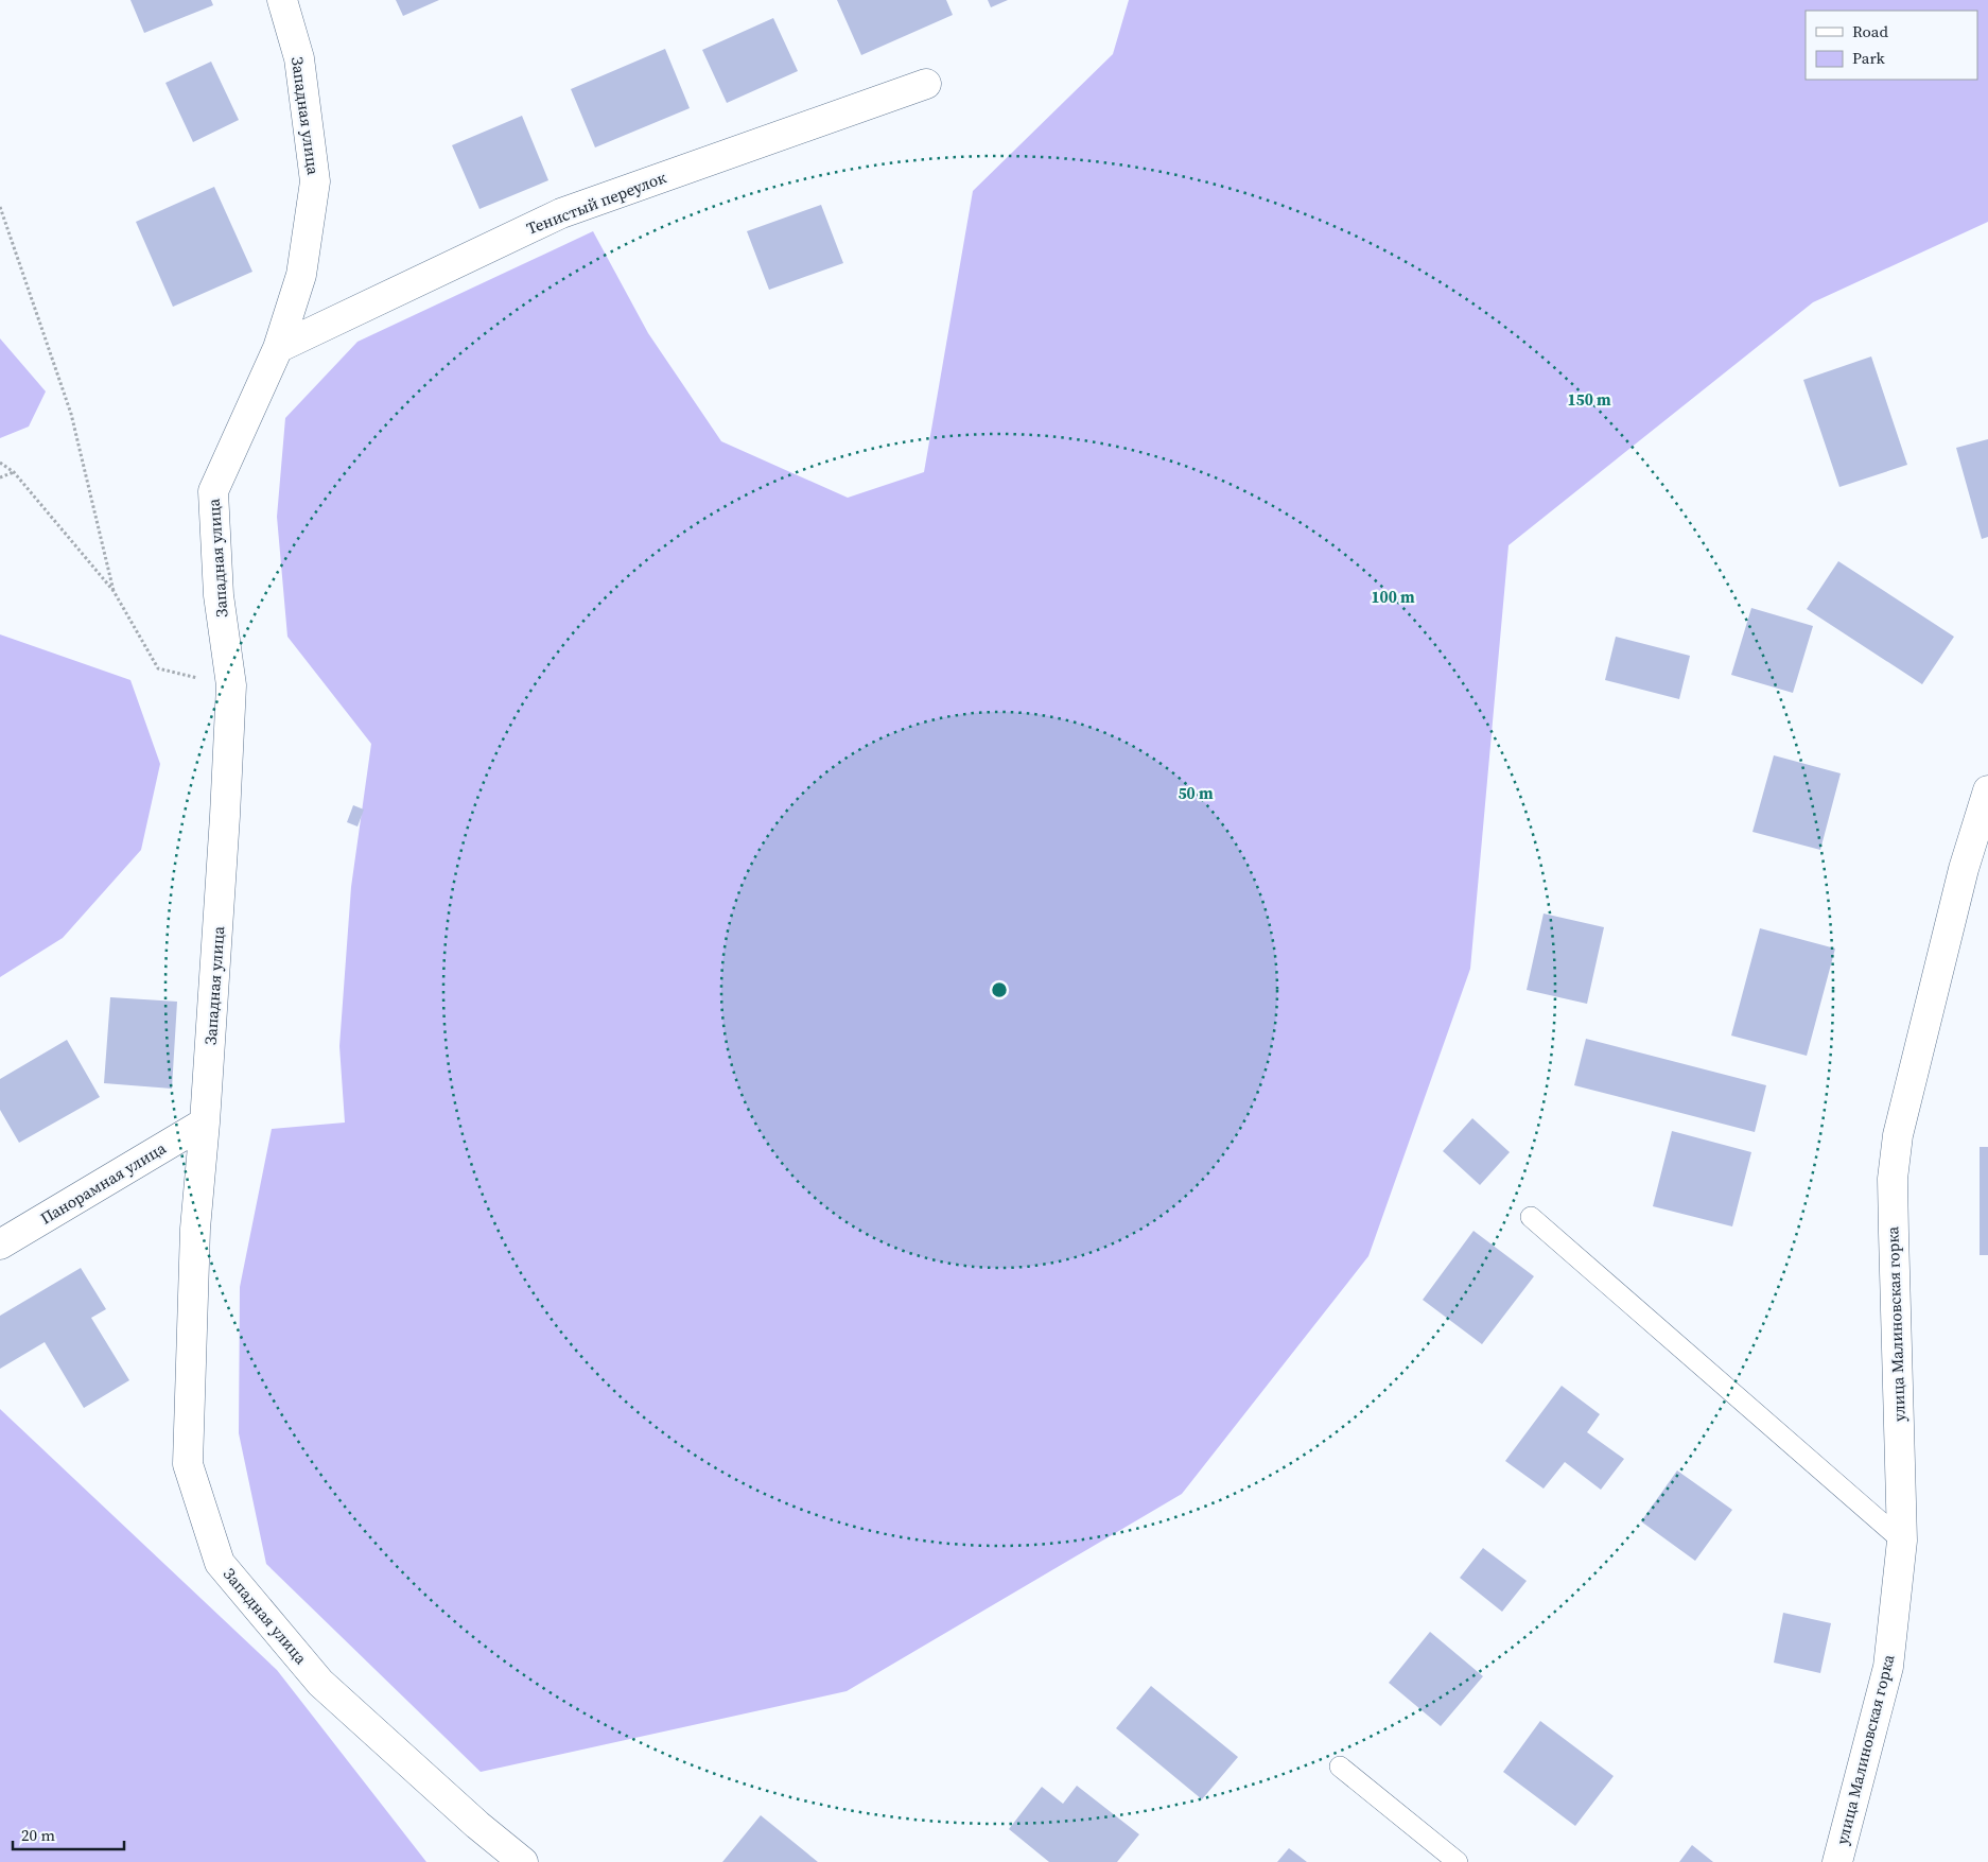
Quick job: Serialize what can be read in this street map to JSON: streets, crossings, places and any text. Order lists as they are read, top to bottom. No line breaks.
{"streets":{"street":["Западная улица","Тенистый переулок","Панорамная улица","улица Малиновская горка"]},"crossings":[["Западная улица","Тенистый переулок"],["Западная улица","Панорамная улица"]],"legend":["Road","Park"],"scale_bar":"20 m","rings":["150 m","100 m","50 m"]}
